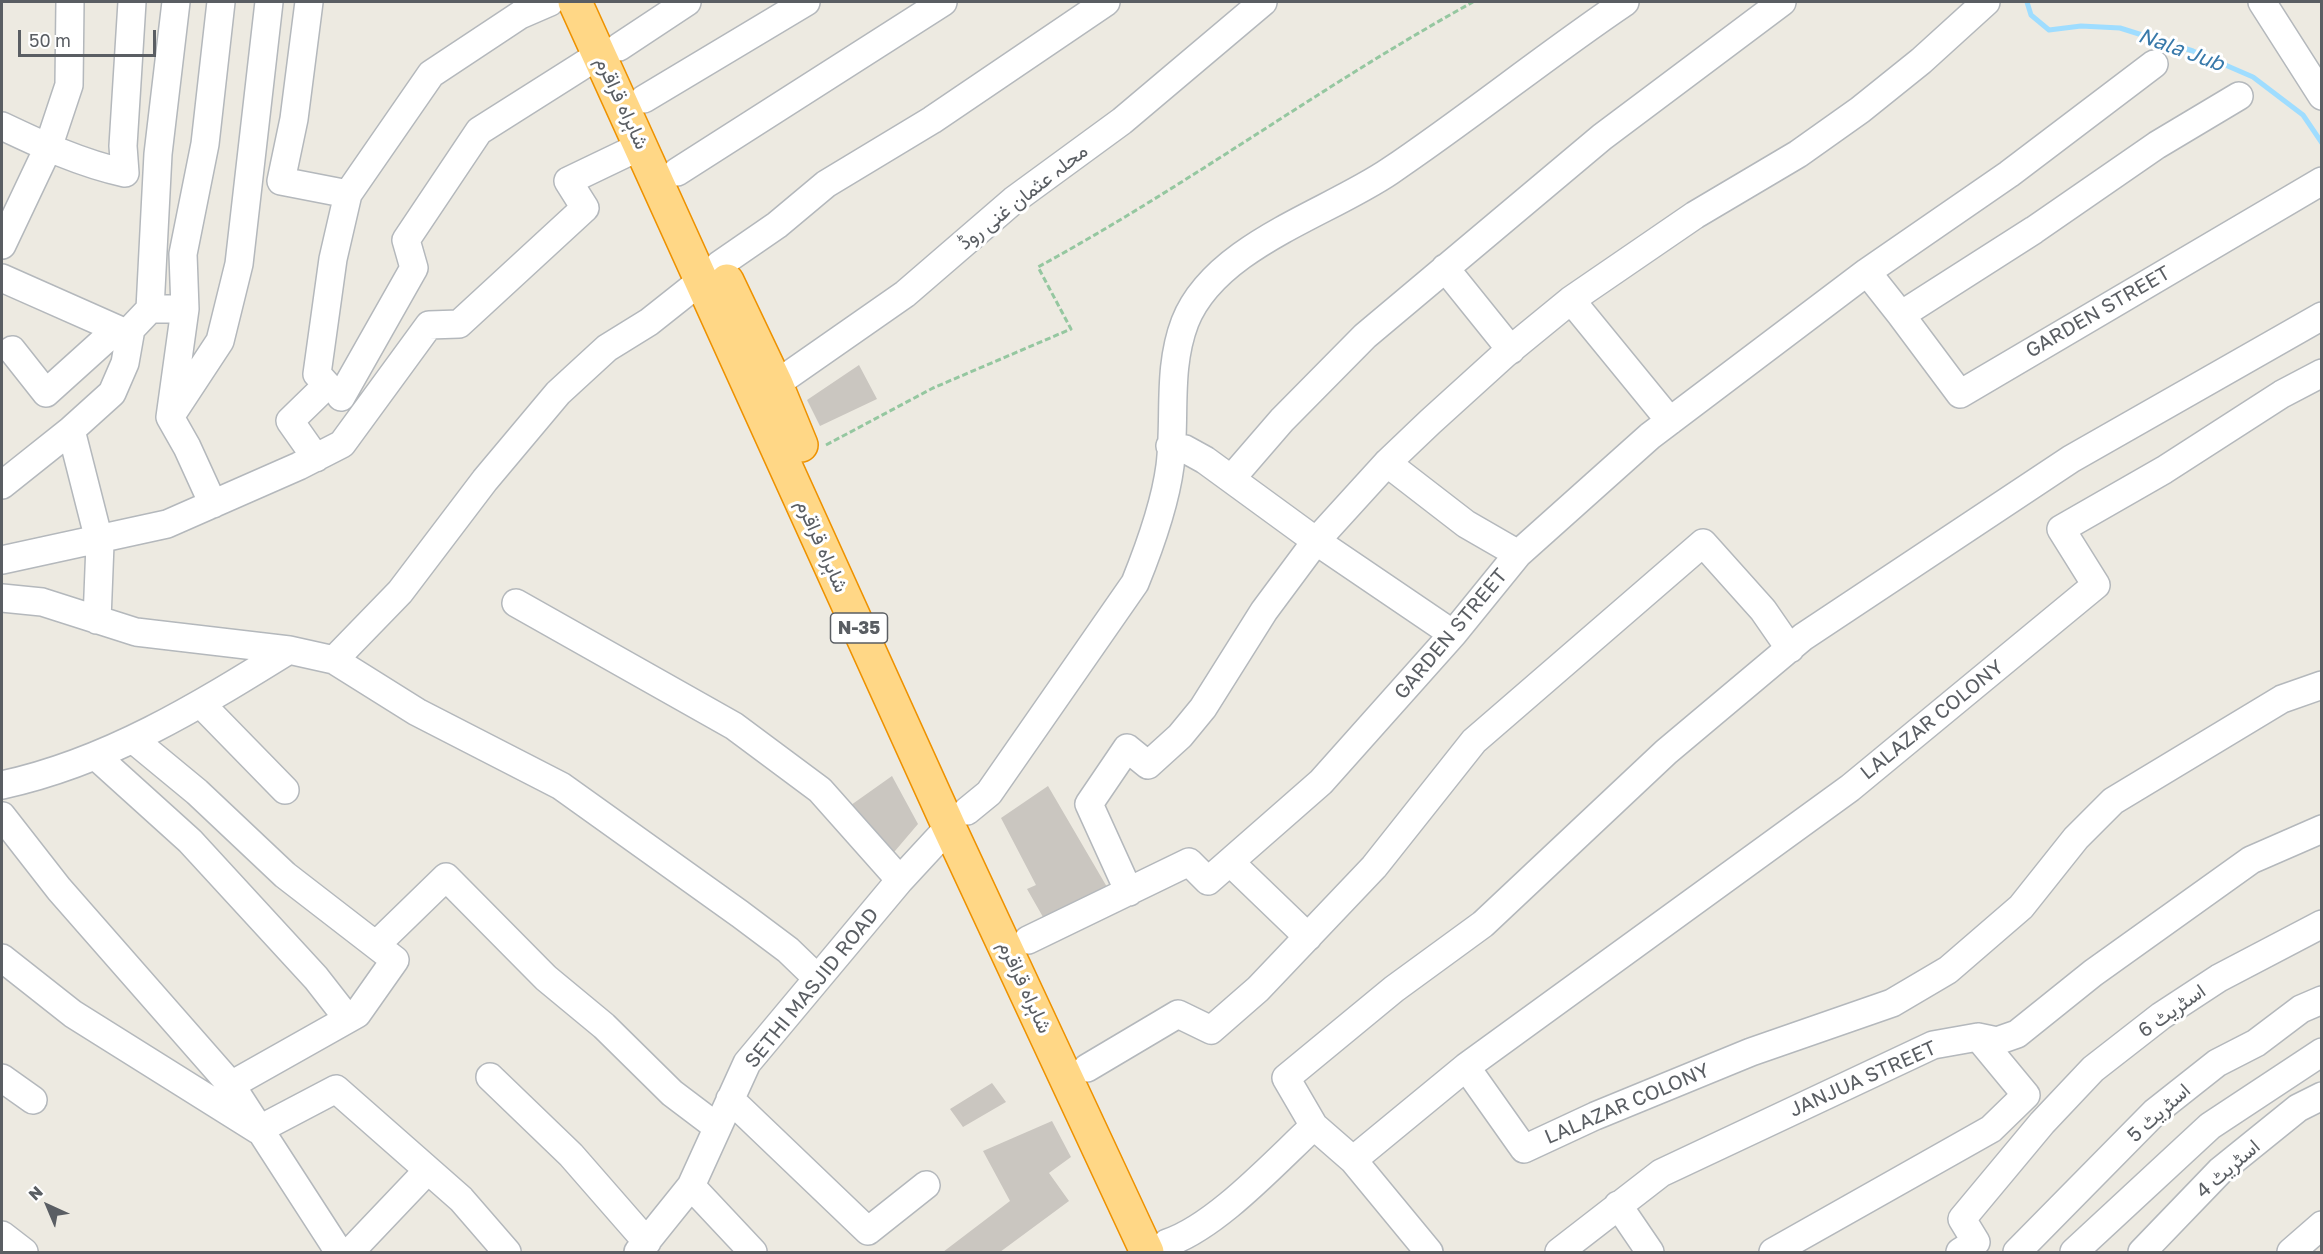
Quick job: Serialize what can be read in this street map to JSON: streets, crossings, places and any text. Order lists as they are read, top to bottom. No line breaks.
{"streets":{"highway":["شاہراہ قراقرم","N-35"],"street":["محلہ عثمان غنی روڈ","GARDEN STREET","LALAZAR COLONY","SETHI MASJID ROAD","اسٹریٹ 6","JANJUA STREET","اسٹریٹ 5","اسٹریٹ 4"]},"crossings":[["شاہراہ قراقرم","محلہ عثمان غنی روڈ"],["شاہراہ قراقرم","GARDEN STREET"],["شاہراہ قراقرم","SETHI MASJID ROAD"]],"water":["Nala Jub"],"scale_bar":"50 m","north":"top left"}
